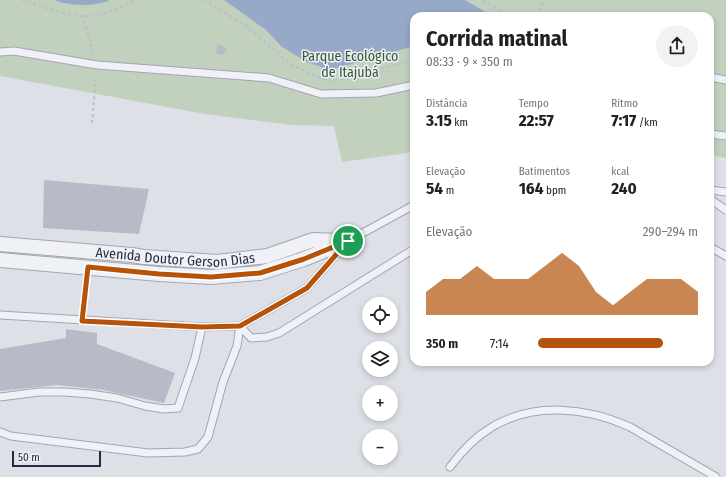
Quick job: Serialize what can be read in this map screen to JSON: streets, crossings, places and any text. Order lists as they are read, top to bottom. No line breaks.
{"streets":{"street":["Avenida Doutor Gerson Dias"]},"parks":["Parque Ecológico de Itajubá"],"scale_bar":"50 m","page":{"heading":["Corrida matinal","08:33 · 9 × 350 m"],"stats":[["Distância","3.15 km"],["Tempo","22:57"],["Ritmo","7:17 /km"],["Elevação","54 m"],["Batimentos","164 bpm"],["kcal","240"]],"chart":["Elevação","290–294 m"],"map_buttons":["+","−"],"list":[{"name":"350 m","note":"7:14"}],"scale":"50 m"}}
